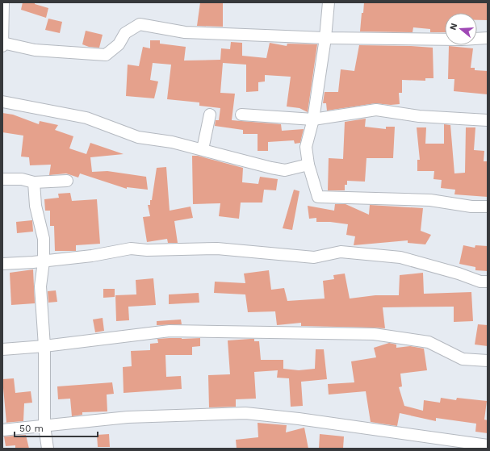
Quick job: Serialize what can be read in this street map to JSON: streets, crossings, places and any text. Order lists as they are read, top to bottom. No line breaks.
{"scale_bar":"50 m","north":"left"}
